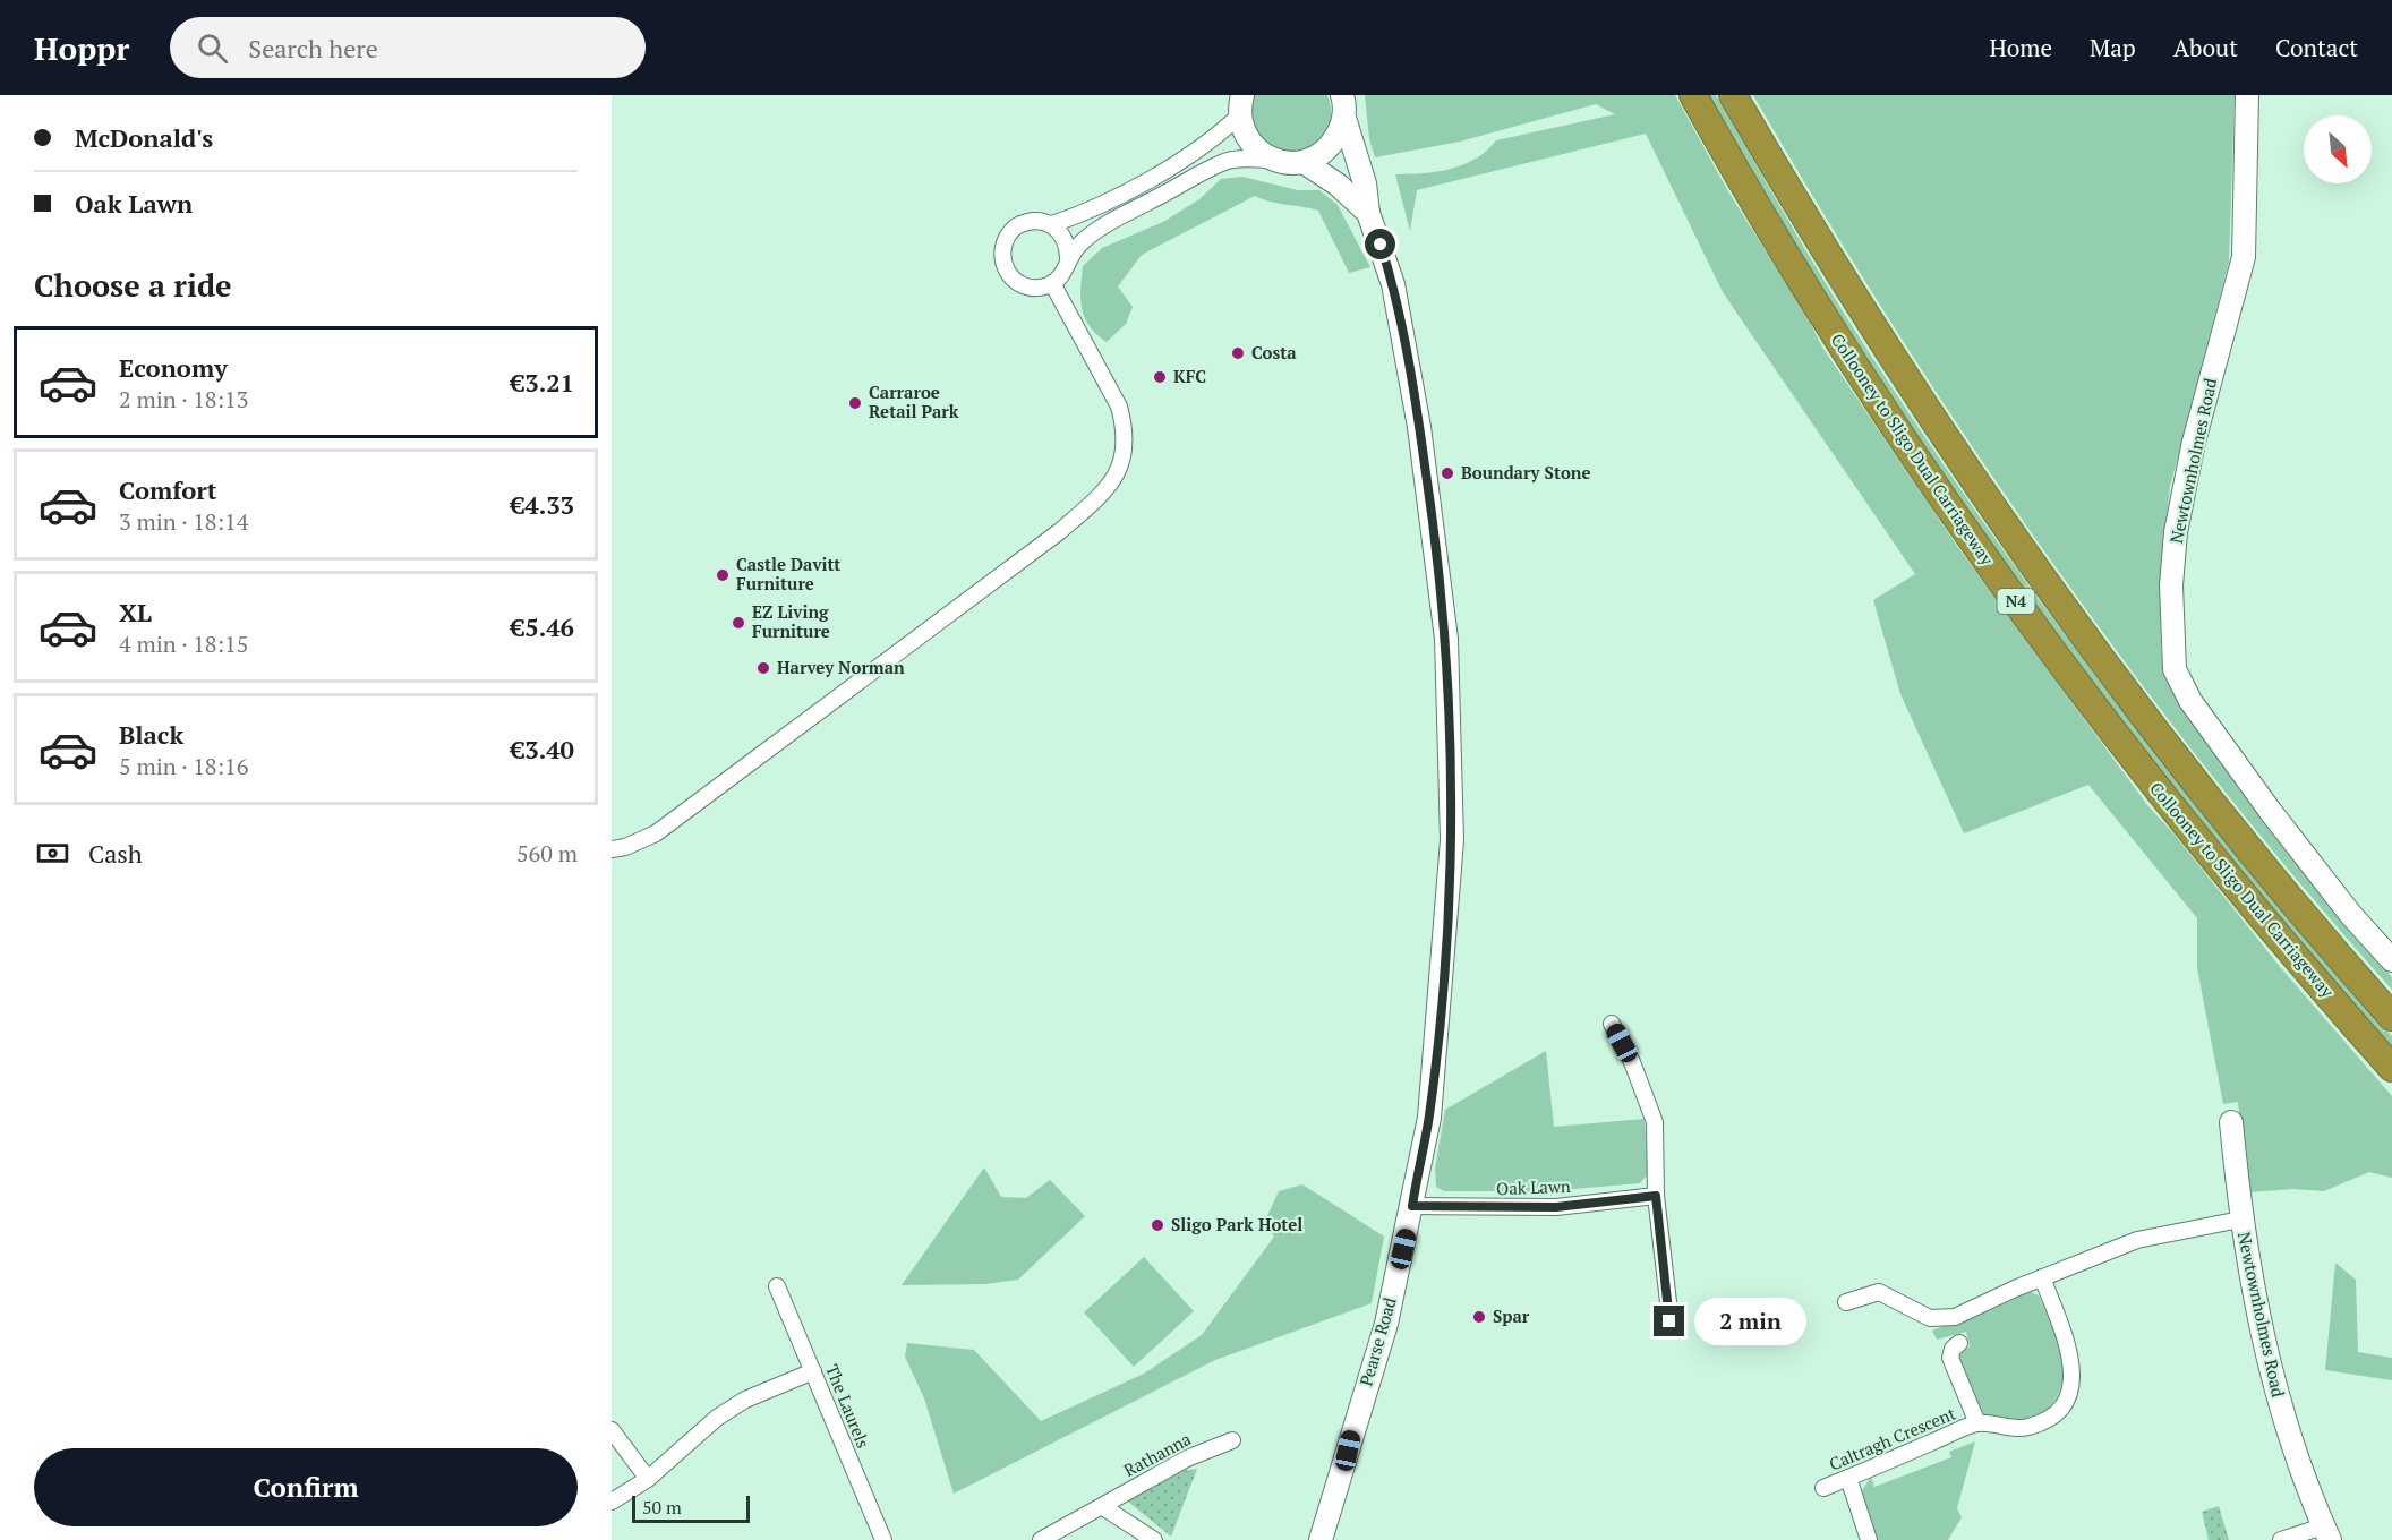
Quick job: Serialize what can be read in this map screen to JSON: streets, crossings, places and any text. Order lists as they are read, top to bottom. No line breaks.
{"streets":{"highway":["Collooney to Sligo Dual Carriageway","N4"],"main road":["Newtownholmes Road","Pearse Road"],"street":["Oak Lawn","The Laurels","Caltragh Crescent","Rathanna"]},"crossings":[["Oak Lawn","Pearse Road"]],"places":["Costa","KFC","Carraroe Retail Park","Boundary Stone","Castle Davitt Furniture","EZ Living Furniture","Harvey Norman","Sligo Park Hotel","Spar"],"scale_bar":"50 m","north":"bottom right","page":{"header":"Hoppr","search":"Search here","nav":["Home","Map","About","Contact"],"banner":["McDonald's","Oak Lawn"],"heading":"Choose a ride","list":[{"name":"Economy","note":"2 min · 18:13","value":"€3.21"},{"name":"Comfort","note":"3 min · 18:14","value":"€4.33"},{"name":"XL","note":"4 min · 18:15","value":"€5.46"},{"name":"Black","note":"5 min · 18:16","value":"€3.40"}],"pay":["Cash","560 m"],"bubble":"2 min","buttons":"Confirm","scale":"50 m"}}
